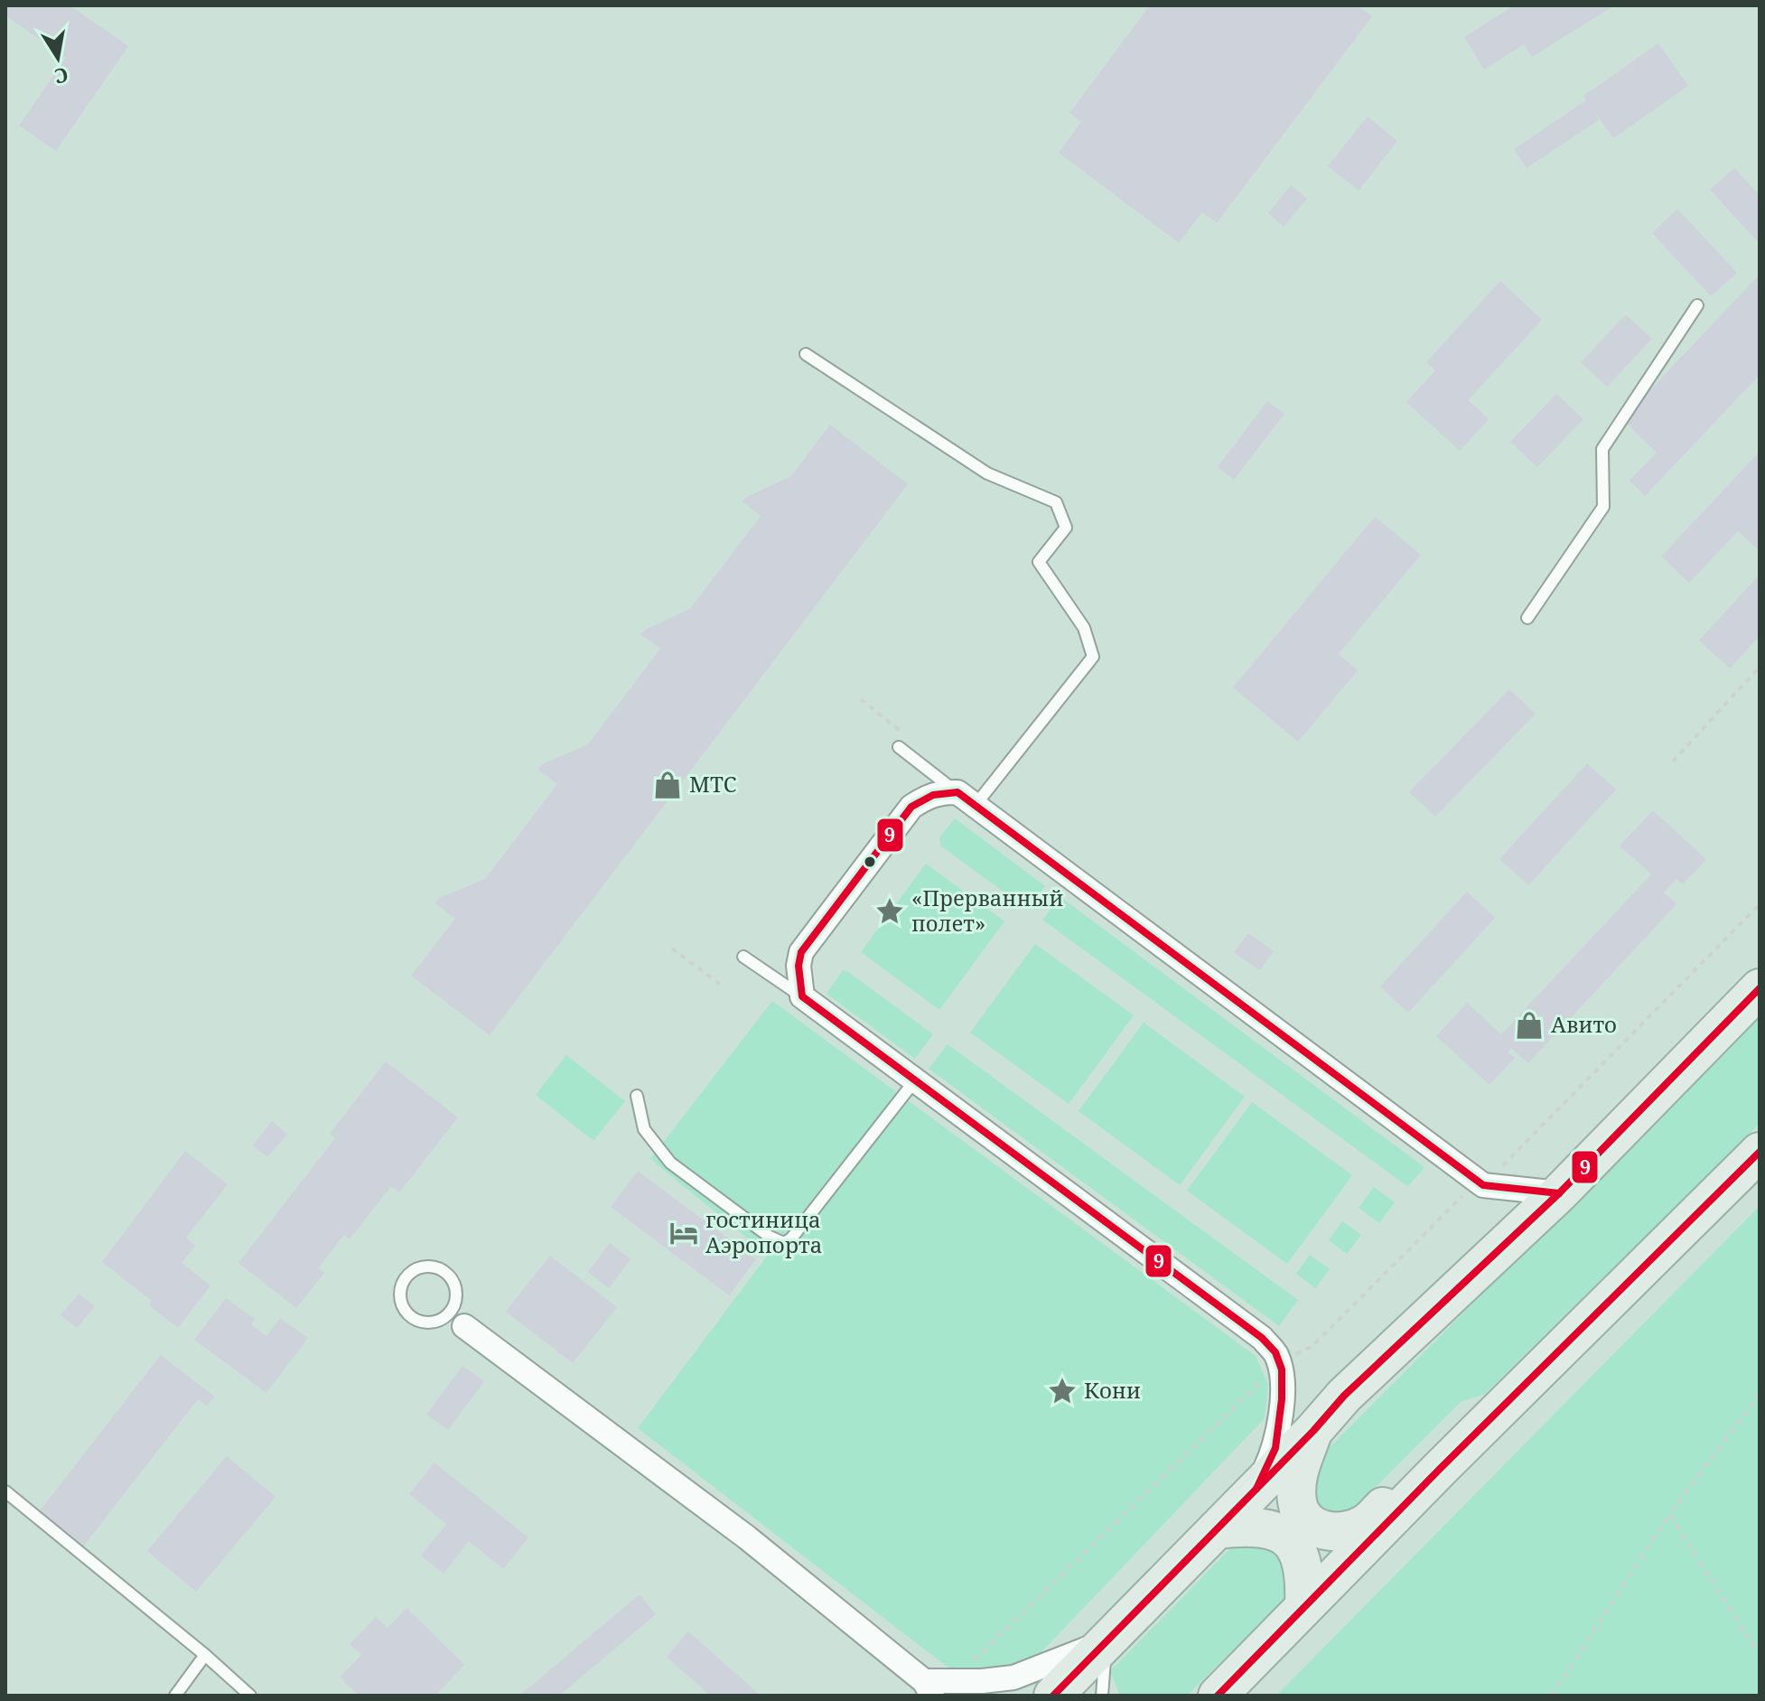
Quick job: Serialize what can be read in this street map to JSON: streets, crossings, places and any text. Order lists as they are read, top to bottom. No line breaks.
{"places":{"shop":["МТС","Авито"],"place":["«Пpepвaнный пoлeт»","Кони"],"hotel":["гостиница Аэропорта"]},"lines":["transit line 9"],"north":"bottom"}
